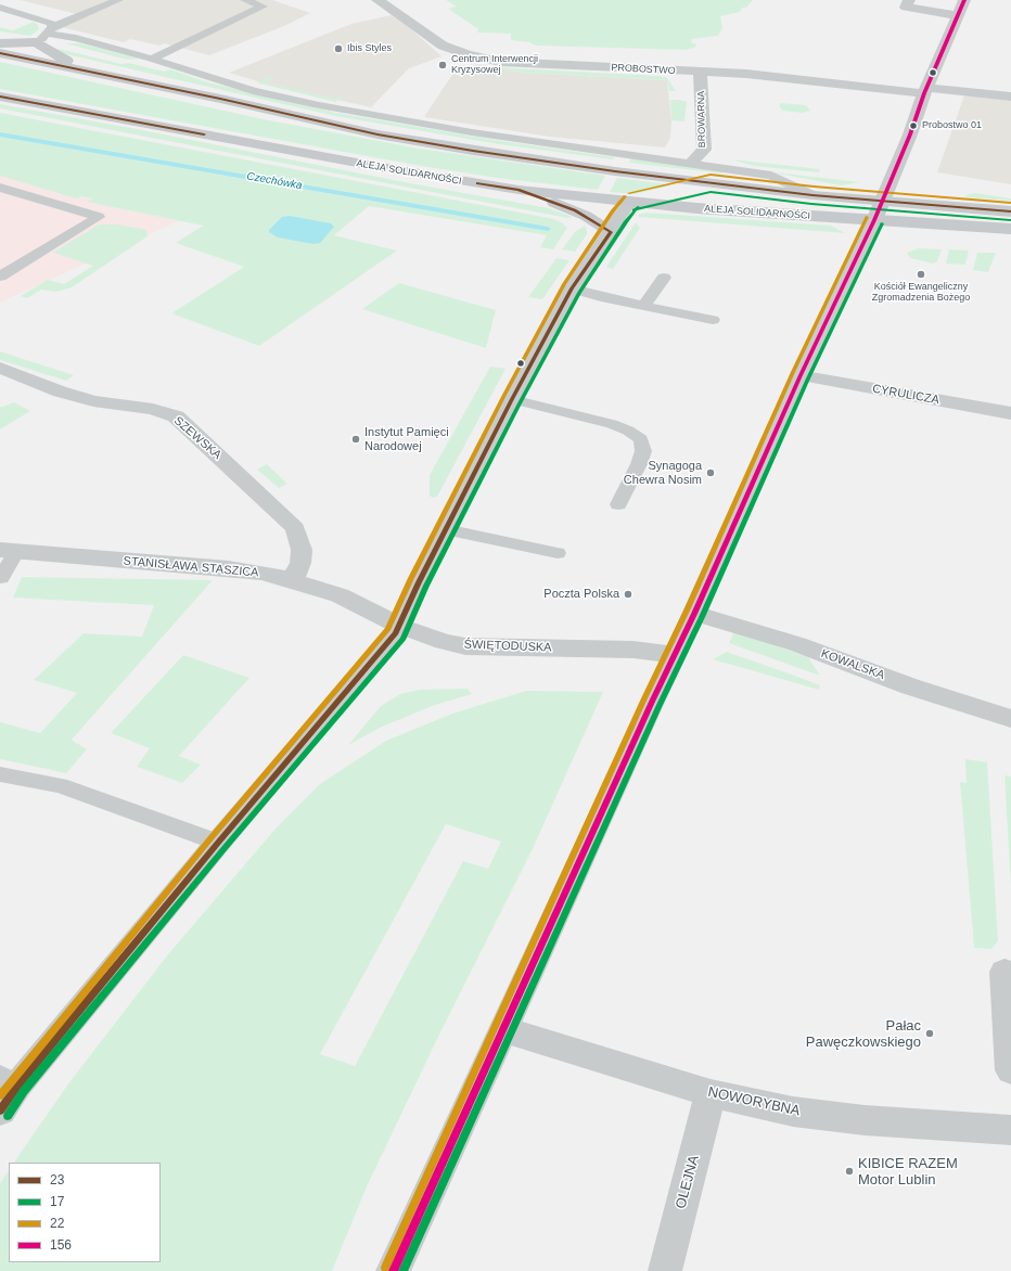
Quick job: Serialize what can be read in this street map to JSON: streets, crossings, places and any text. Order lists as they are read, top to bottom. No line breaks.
{"streets":{"main road":["ALEJA SOLIDARNOŚCI"],"street":["PROBOSTWO","BROWARNA","CYRULICZA","SZEWSKA","STANISŁAWA STASZICA","ŚWIĘTODUSKA","KOWALSKA","NOWORYBNA","OLEJNA"]},"crossings":[["PROBOSTWO","BROWARNA"],["SZEWSKA","STANISŁAWA STASZICA"],["STANISŁAWA STASZICA","ŚWIĘTODUSKA"],["NOWORYBNA","OLEJNA"]],"water":["Czechówka"],"places":["Ibis Styles","Centrum Interwencji Kryzysowej","Probostwo 01","Kościół Ewangeliczny Zgromadzenia Bożego","Instytut Pamięci Narodowej","Synagoga Chewra Nosim","Poczta Polska","Pałac Pawęczkowskiego","KIBICE RAZEM Motor Lublin"],"lines":["transit line 156","transit line 23","transit line 22","transit line 17"],"legend":["23","17","22","156"]}
